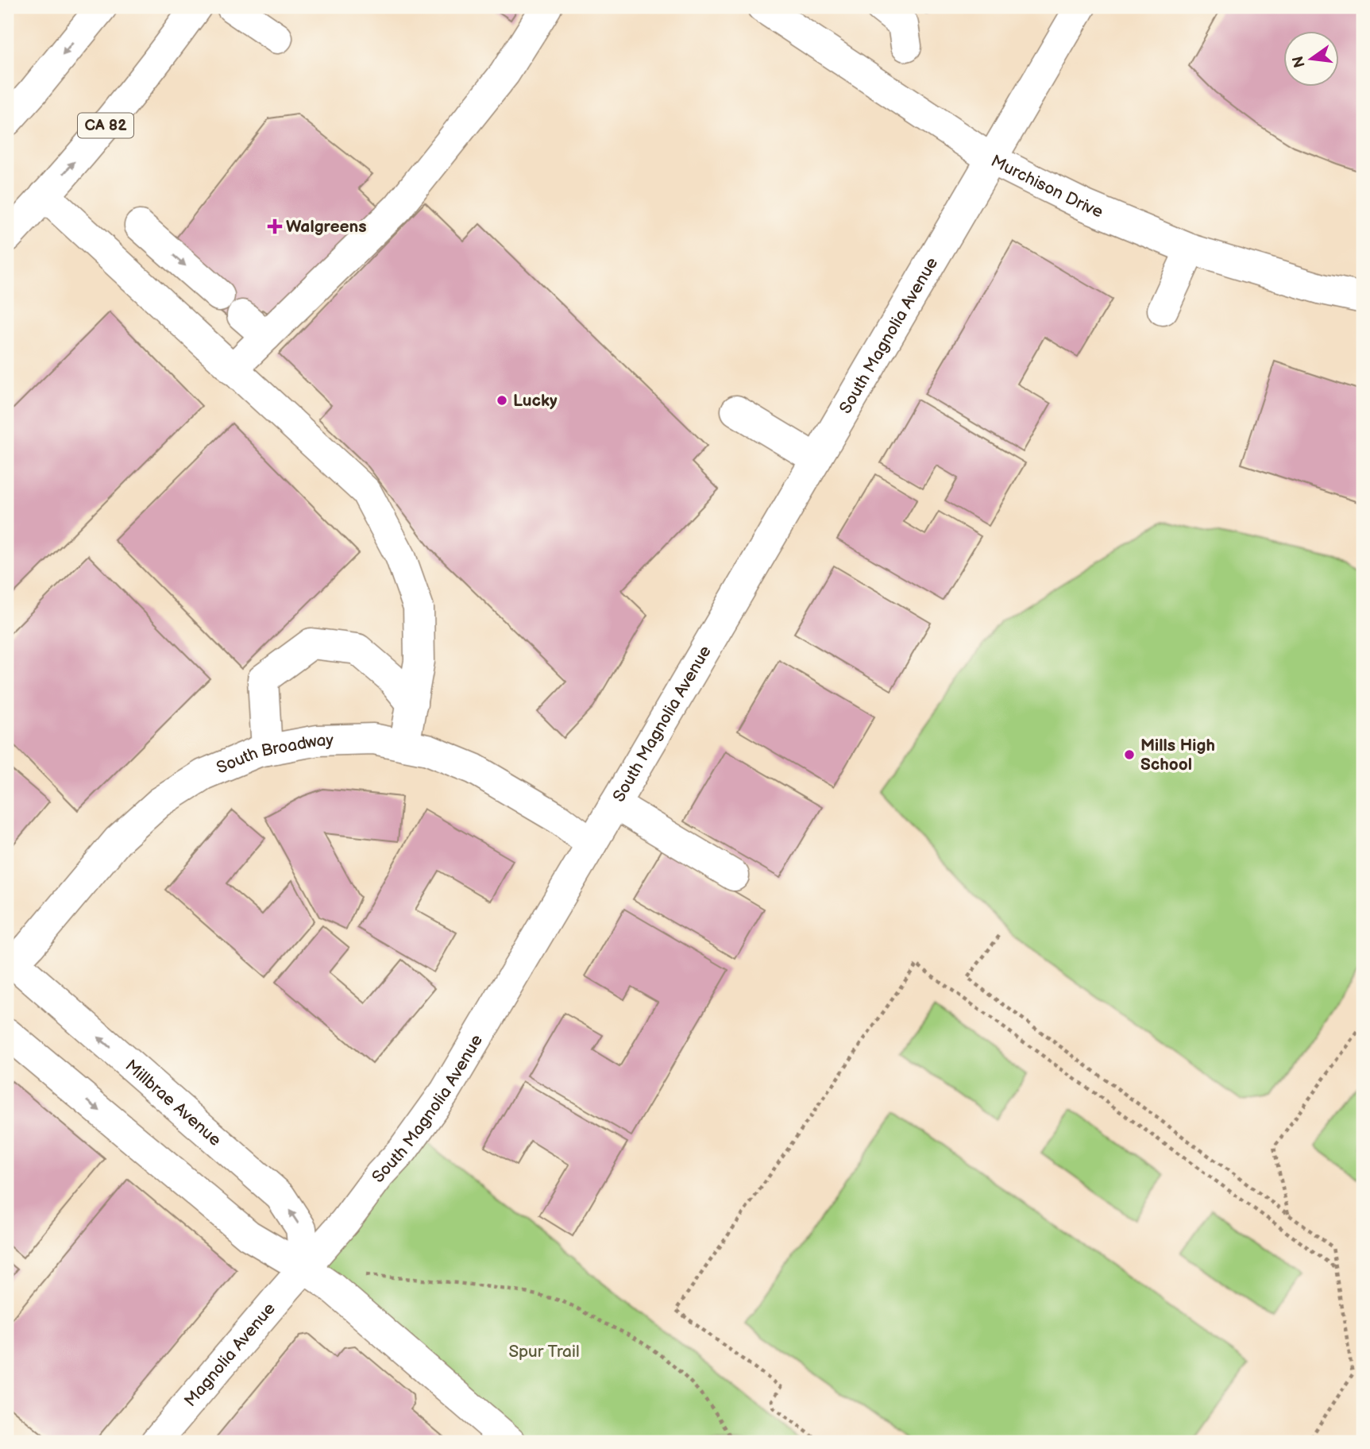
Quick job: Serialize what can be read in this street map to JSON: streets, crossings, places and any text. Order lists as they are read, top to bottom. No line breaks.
{"streets":{"street":["CA 82","Murchison Drive","South Magnolia Avenue","South Broadway","Millbrae Avenue","Magnolia Avenue"]},"crossings":[["Murchison Drive","South Magnolia Avenue"],["South Magnolia Avenue","South Broadway"],["South Magnolia Avenue","Millbrae Avenue"],["South Magnolia Avenue","Magnolia Avenue"],["South Broadway","Millbrae Avenue"],["Millbrae Avenue","Magnolia Avenue"]],"parks":["Spur Trail"],"places":{"health":["Walgreens"],"other":["Lucky","Mills High School"]},"north":"left"}
